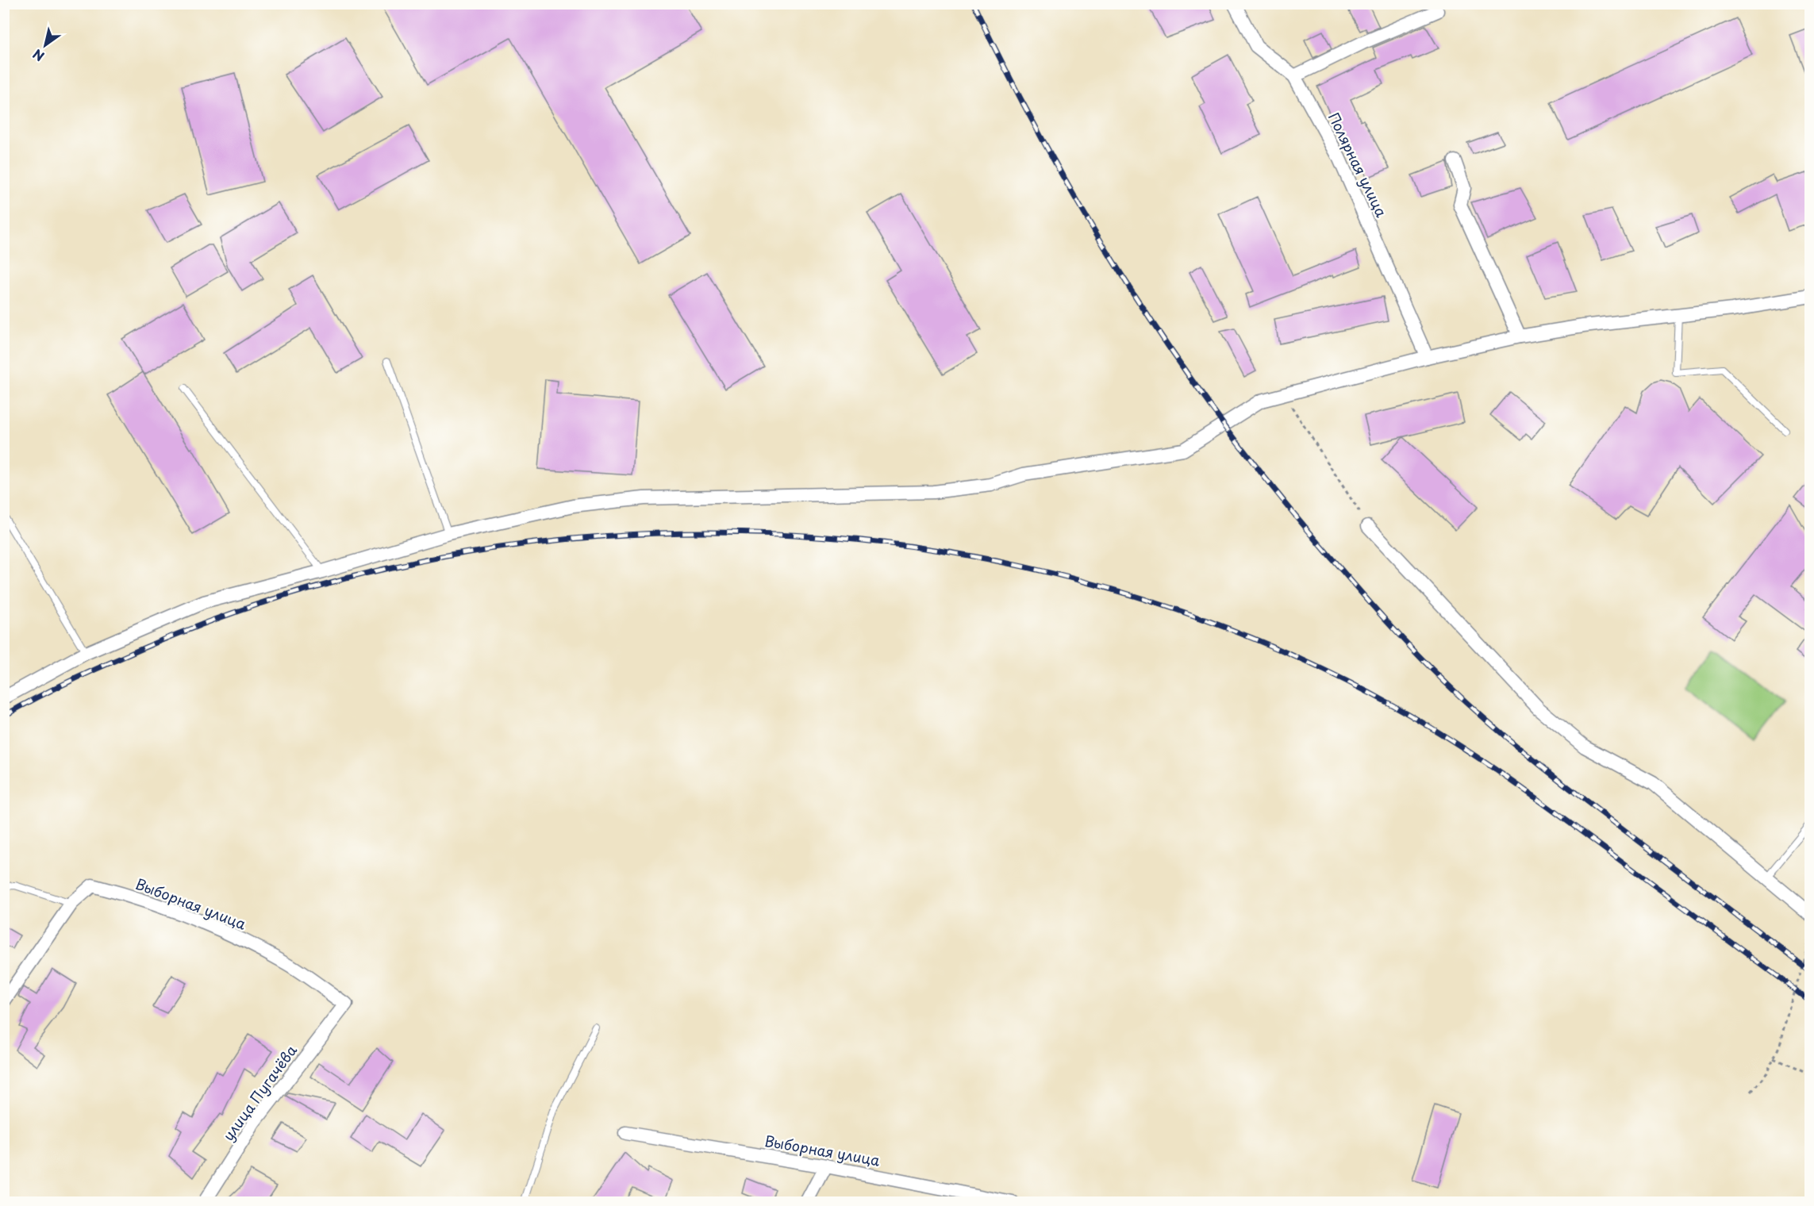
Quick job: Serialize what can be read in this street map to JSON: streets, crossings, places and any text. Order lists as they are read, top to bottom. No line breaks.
{"streets":{"street":["Полярная улица","Выборная улица","улица Пугачёва"]},"crossings":[["Выборная улица","улица Пугачёва"]],"north":"bottom left"}
